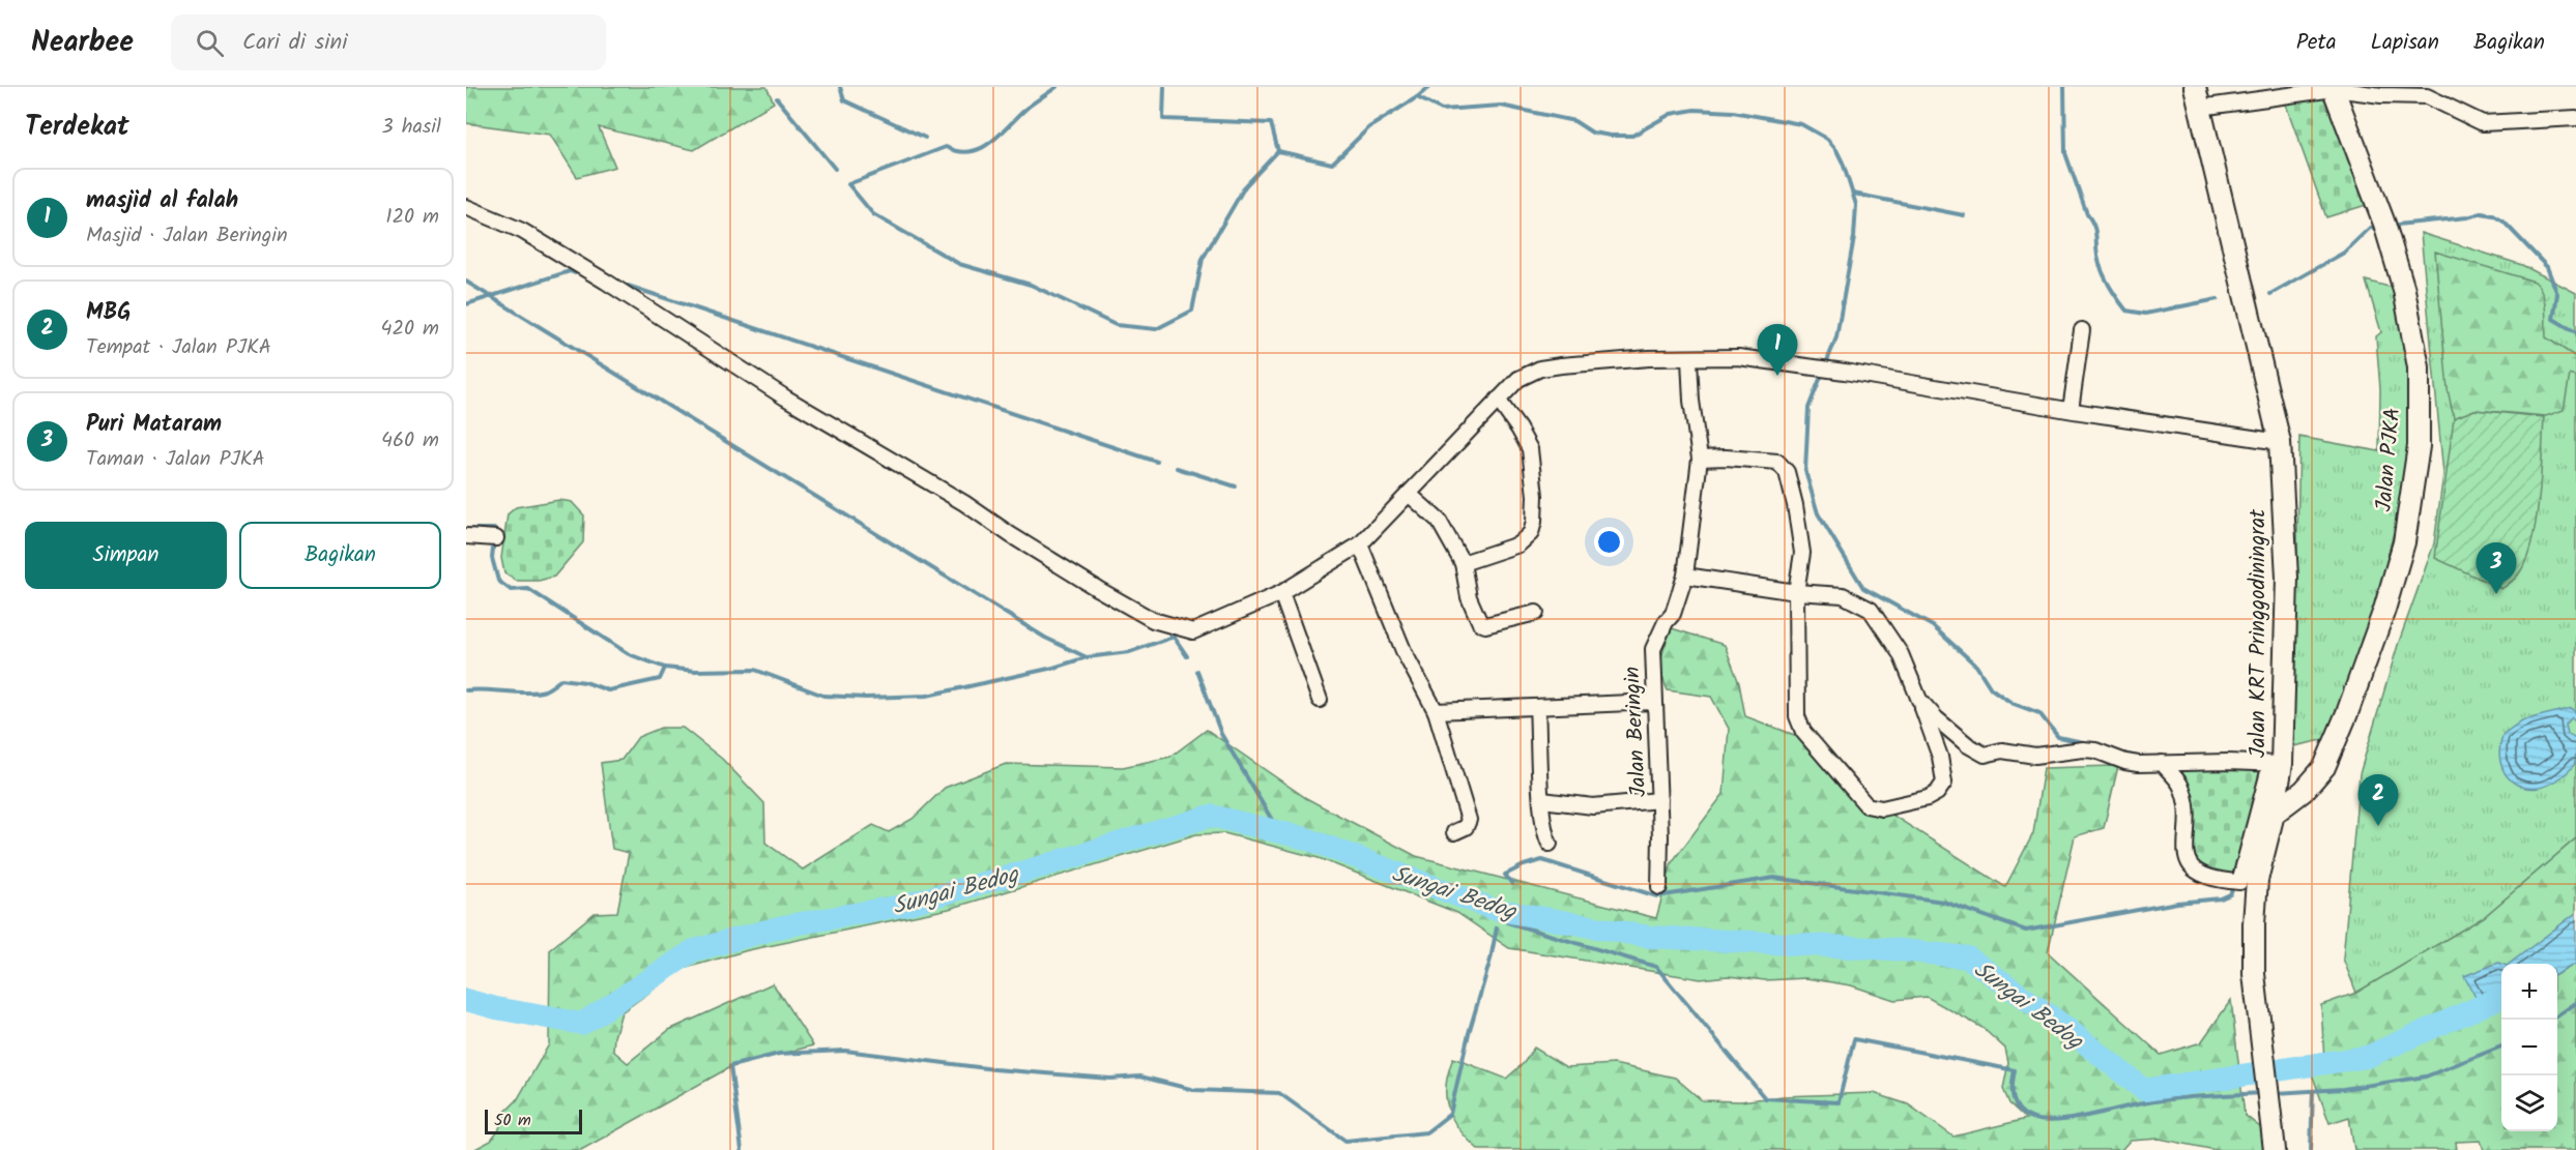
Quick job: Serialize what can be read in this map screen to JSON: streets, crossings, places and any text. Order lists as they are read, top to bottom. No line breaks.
{"streets":{"main road":["Jalan PJKA","Jalan KRT Pringgodiningrat"],"street":["Jalan Beringin"]},"crossings":[["Jalan PJKA","Jalan KRT Pringgodiningrat"]],"water":["Sungai Bedog"],"scale_bar":"50 m","page":{"header":"Nearbee","search":"Cari di sini","nav":["Peta","Lapisan","Bagikan"],"heading":["Terdekat","3 hasil"],"list":[{"mark":"1","name":"masjid al falah","note":"Masjid · Jalan Beringin","value":"120 m"},{"mark":"2","name":"MBG","note":"Tempat · Jalan PJKA","value":"420 m"},{"mark":"3","name":"Puri Mataram","note":"Taman · Jalan PJKA","value":"460 m"}],"pins":["1","3","2"],"buttons":["Simpan","Bagikan"],"map_buttons":["+","−"],"scale":"50 m"}}
